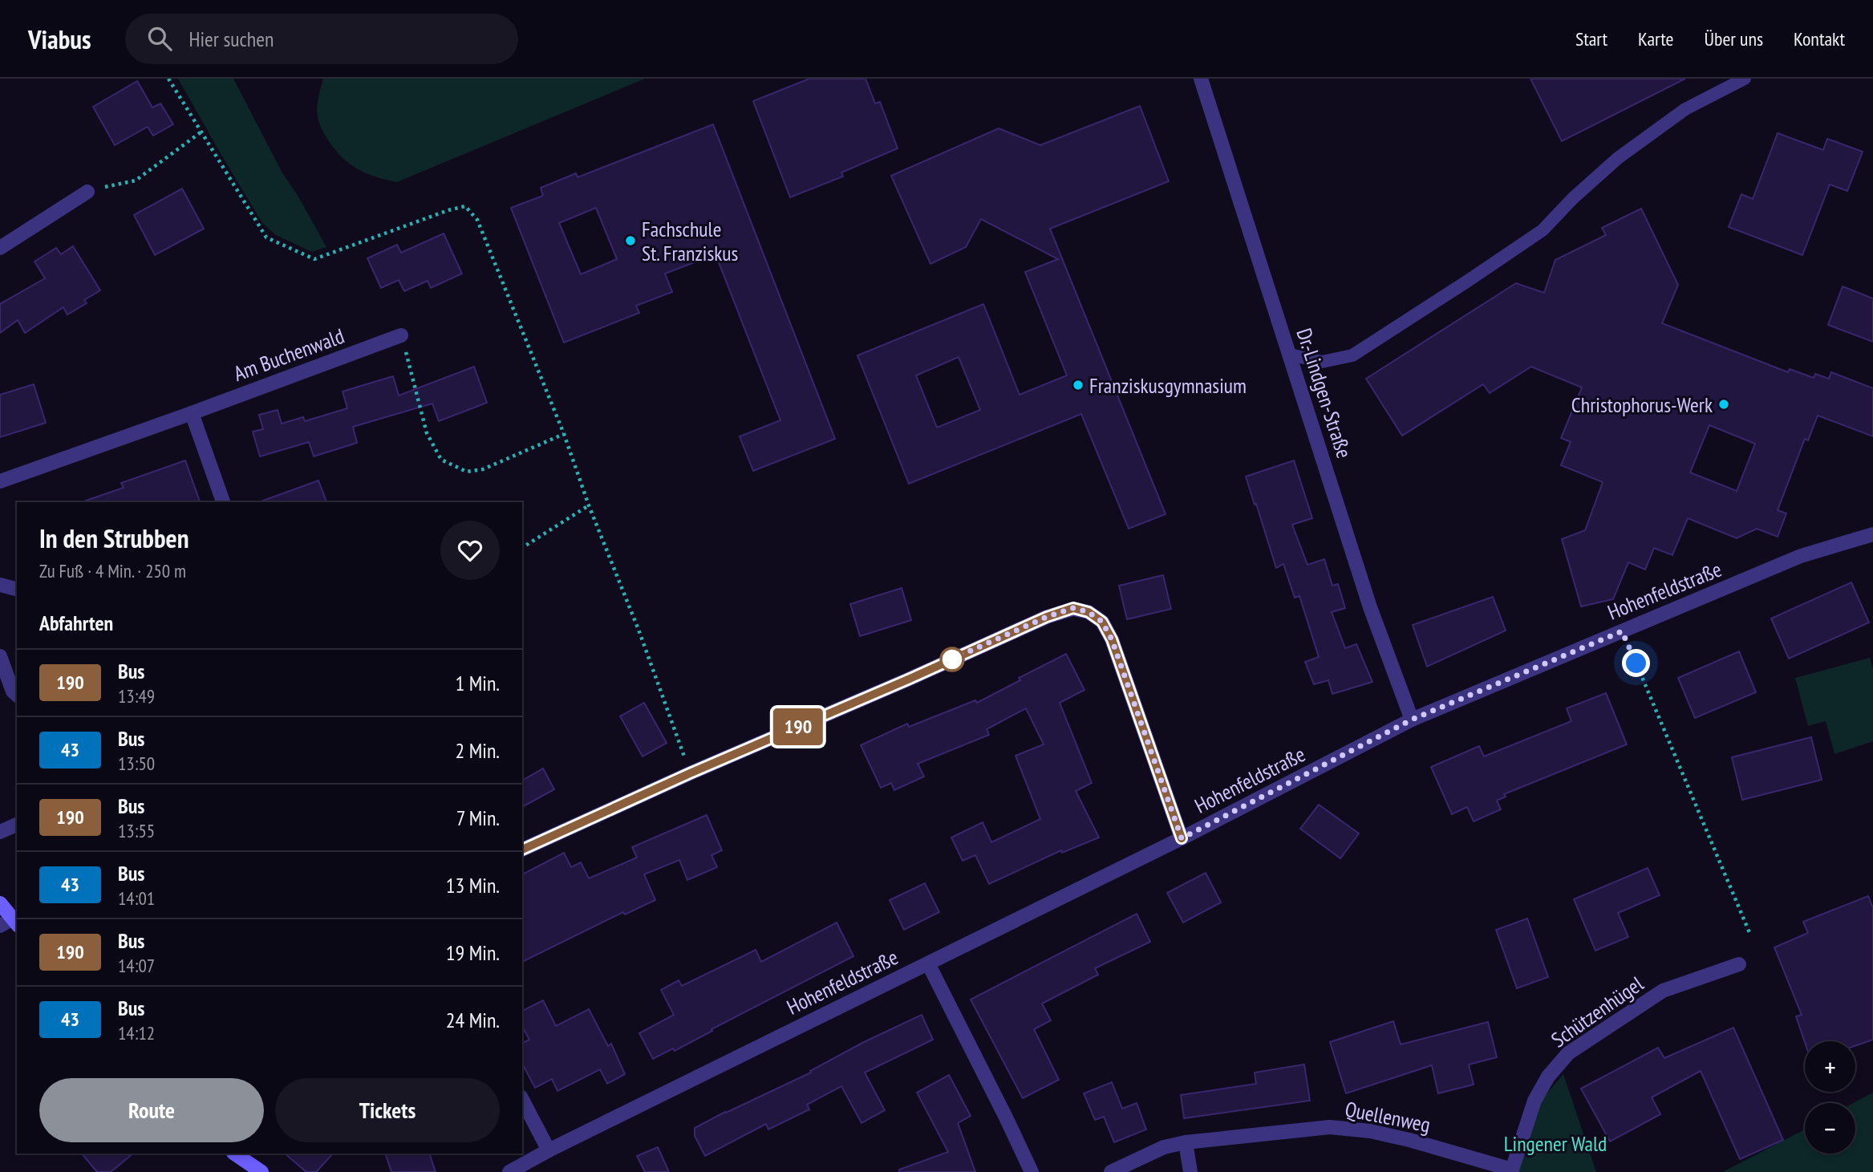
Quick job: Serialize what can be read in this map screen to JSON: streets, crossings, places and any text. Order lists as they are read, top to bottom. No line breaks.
{"streets":{"street":["Am Buchenwald","Dr.-Lindgen-Straße","Hohenfeldstraße","Schützenhügel","Quellenweg"]},"crossings":[["Dr.-Lindgen-Straße","Hohenfeldstraße"],["Schützenhügel","Quellenweg"]],"parks":["Lingener Wald"],"places":["Fachschule St. Franziskus","Franziskusgymnasium","Christophorus-Werk"],"lines":["bus line 190"],"page":{"header":"Viabus","search":"Hier suchen","nav":["Start","Karte","Über uns","Kontakt"],"on_map":"190","heading":[["In den Strubben","Zu Fuß · 4 Min. · 250 m"],"Abfahrten"],"list":[{"mark":"190","name":"Bus","note":"13:49","value":"1 Min."},{"mark":"43","name":"Bus","note":"13:50","value":"2 Min."},{"mark":"190","name":"Bus","note":"13:55","value":"7 Min."},{"mark":"43","name":"Bus","note":"14:01","value":"13 Min."},{"mark":"190","name":"Bus","note":"14:07","value":"19 Min."},{"mark":"43","name":"Bus","note":"14:12","value":"24 Min."}],"map_buttons":["+","−"],"buttons":["Route","Tickets"]}}
